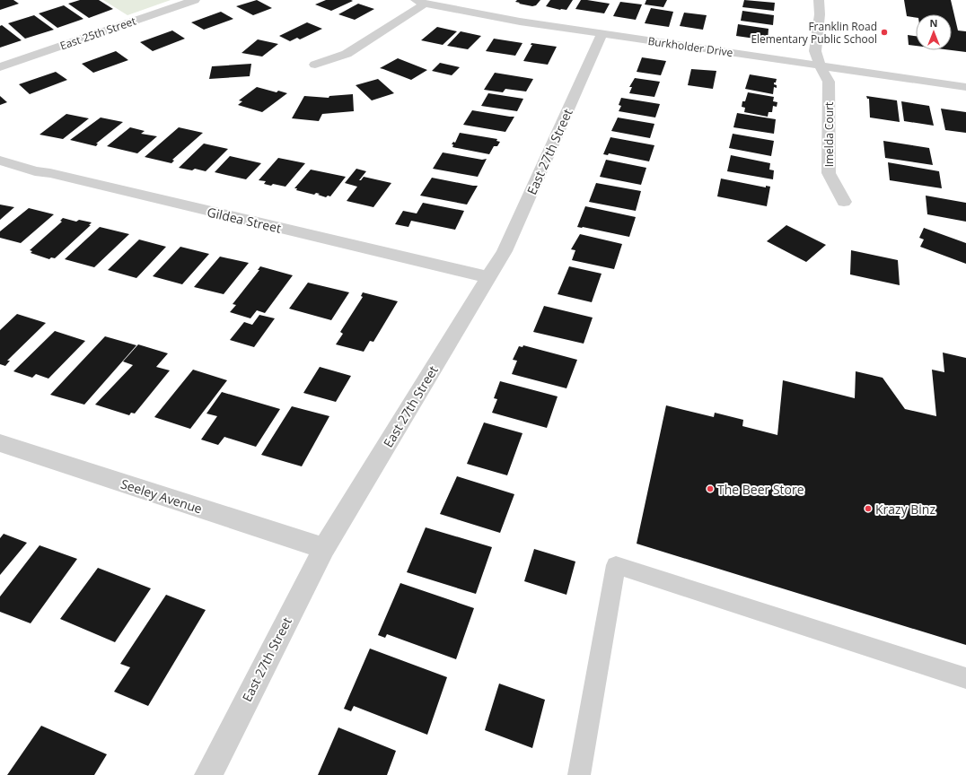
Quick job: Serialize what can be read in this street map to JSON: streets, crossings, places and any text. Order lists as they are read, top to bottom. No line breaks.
{"streets":{"street":["East 25th Street","Burkholder Drive","Imelda Court","East 27th Street","Gildea Street","Seeley Avenue"]},"crossings":[["Burkholder Drive","Imelda Court"],["Burkholder Drive","East 27th Street"],["East 27th Street","Gildea Street"],["East 27th Street","Seeley Avenue"]],"places":["Franklin Road Elementary Public School","The Beer Store","Krazy Binz"],"north":"top"}
